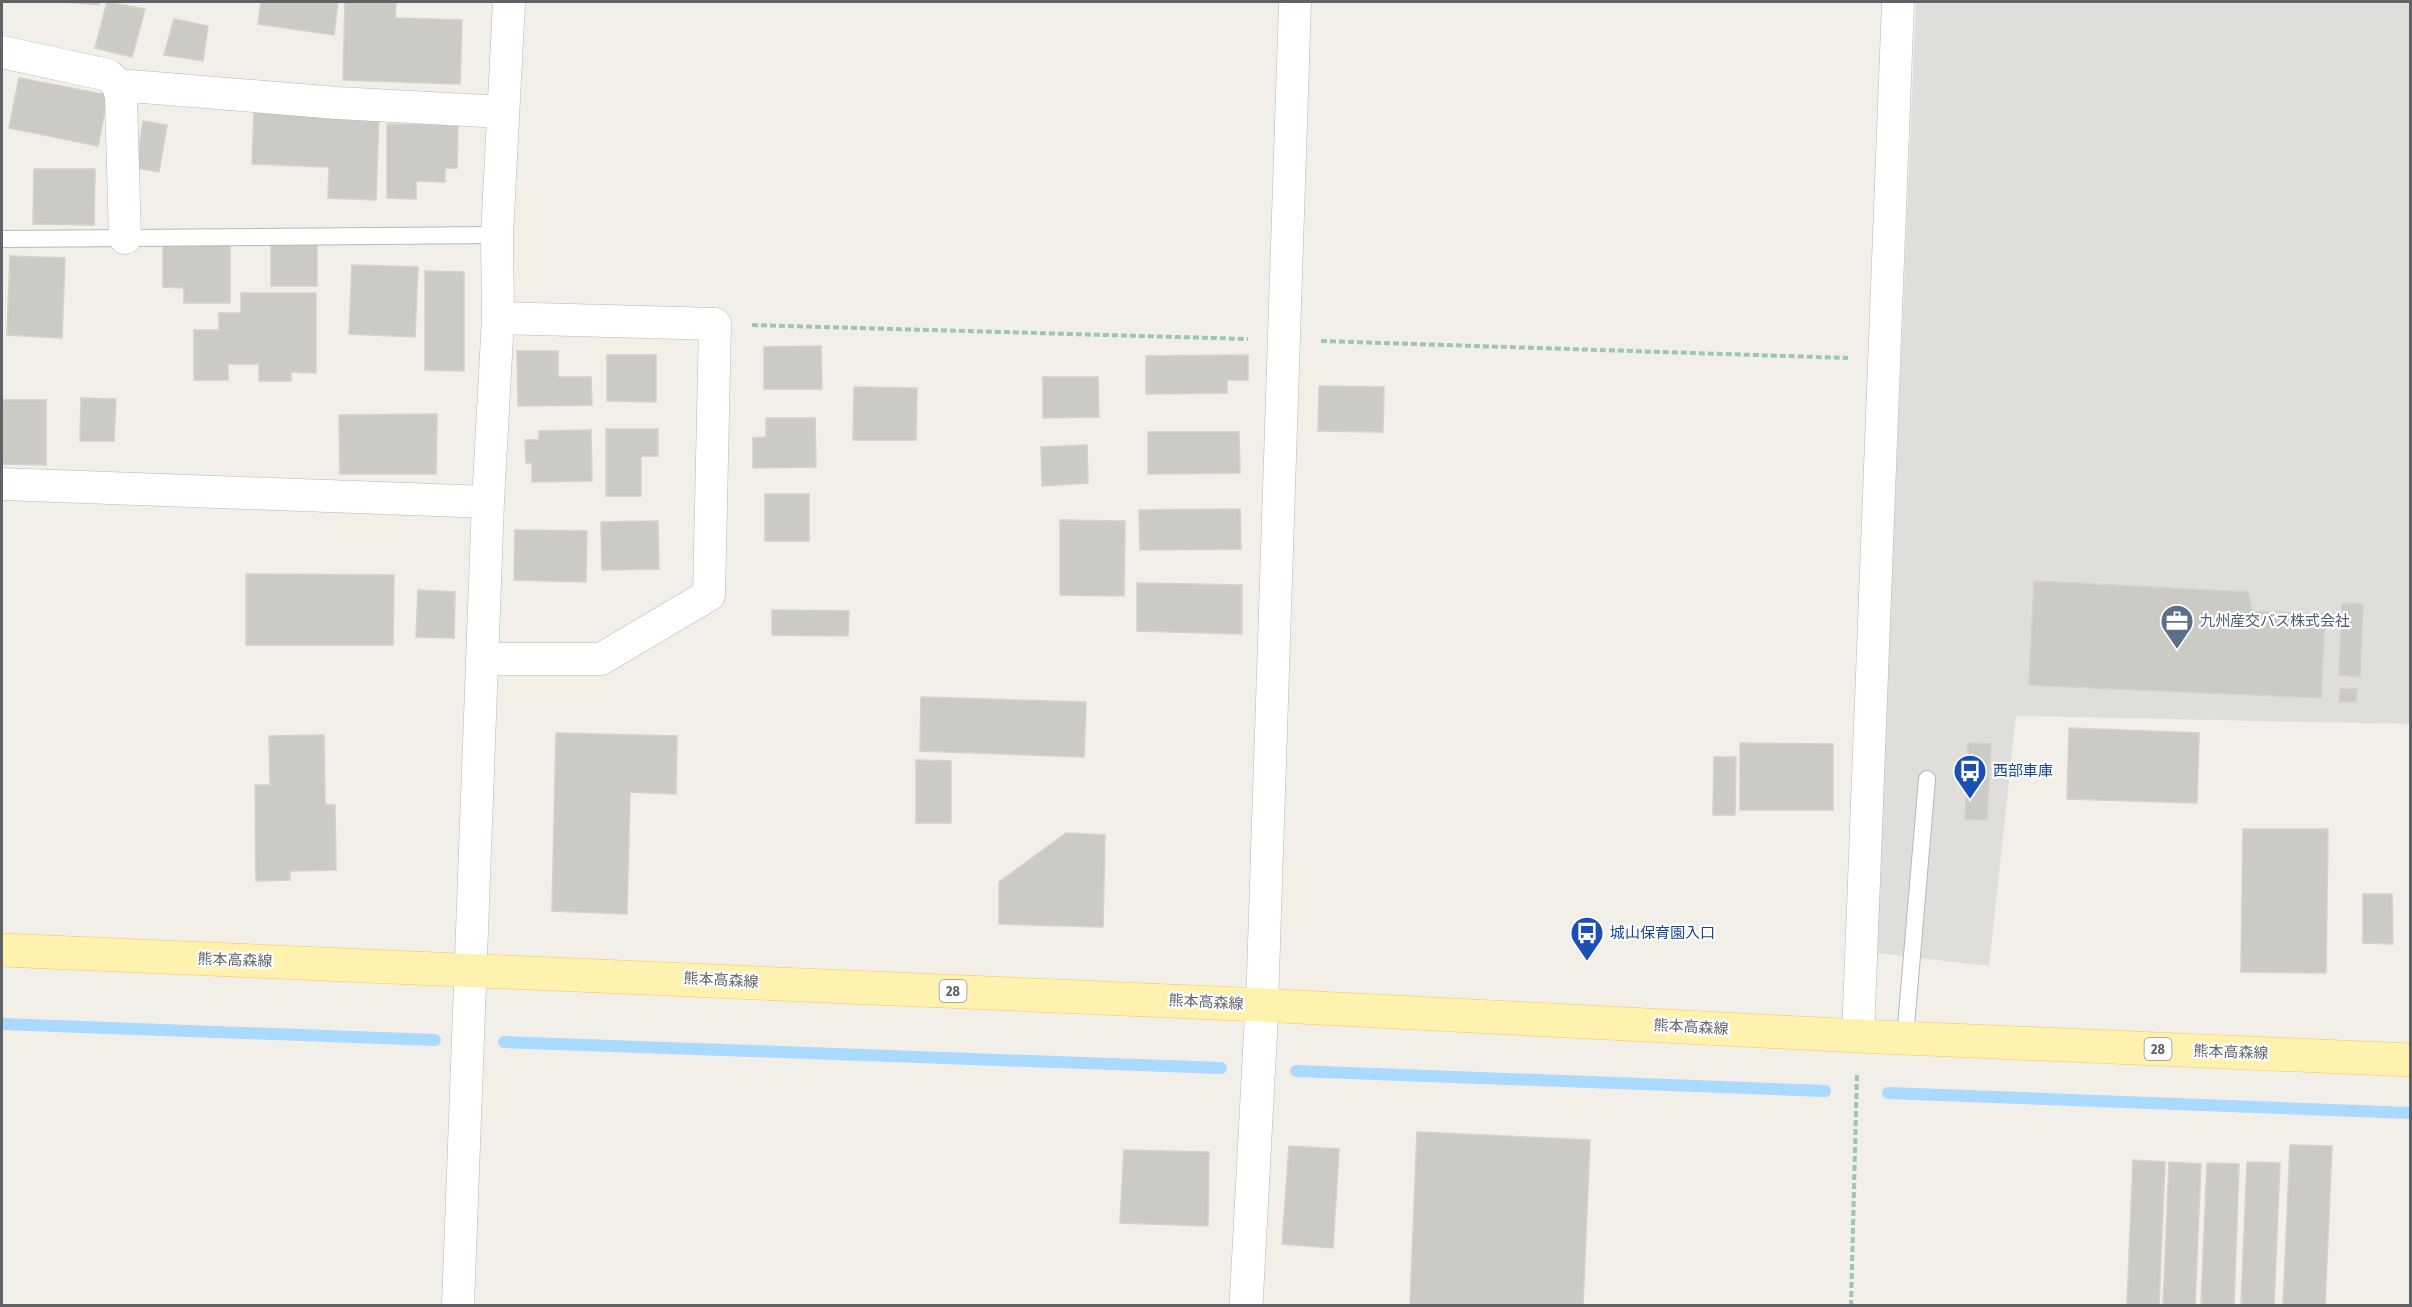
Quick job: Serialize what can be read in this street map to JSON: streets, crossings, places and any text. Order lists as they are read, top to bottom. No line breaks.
{"streets":{"main road":["熊本高森線","28"]},"places":{"office":["九州産交バス株式会社"],"bus stop":["西部車庫","城山保育園入口"]}}
